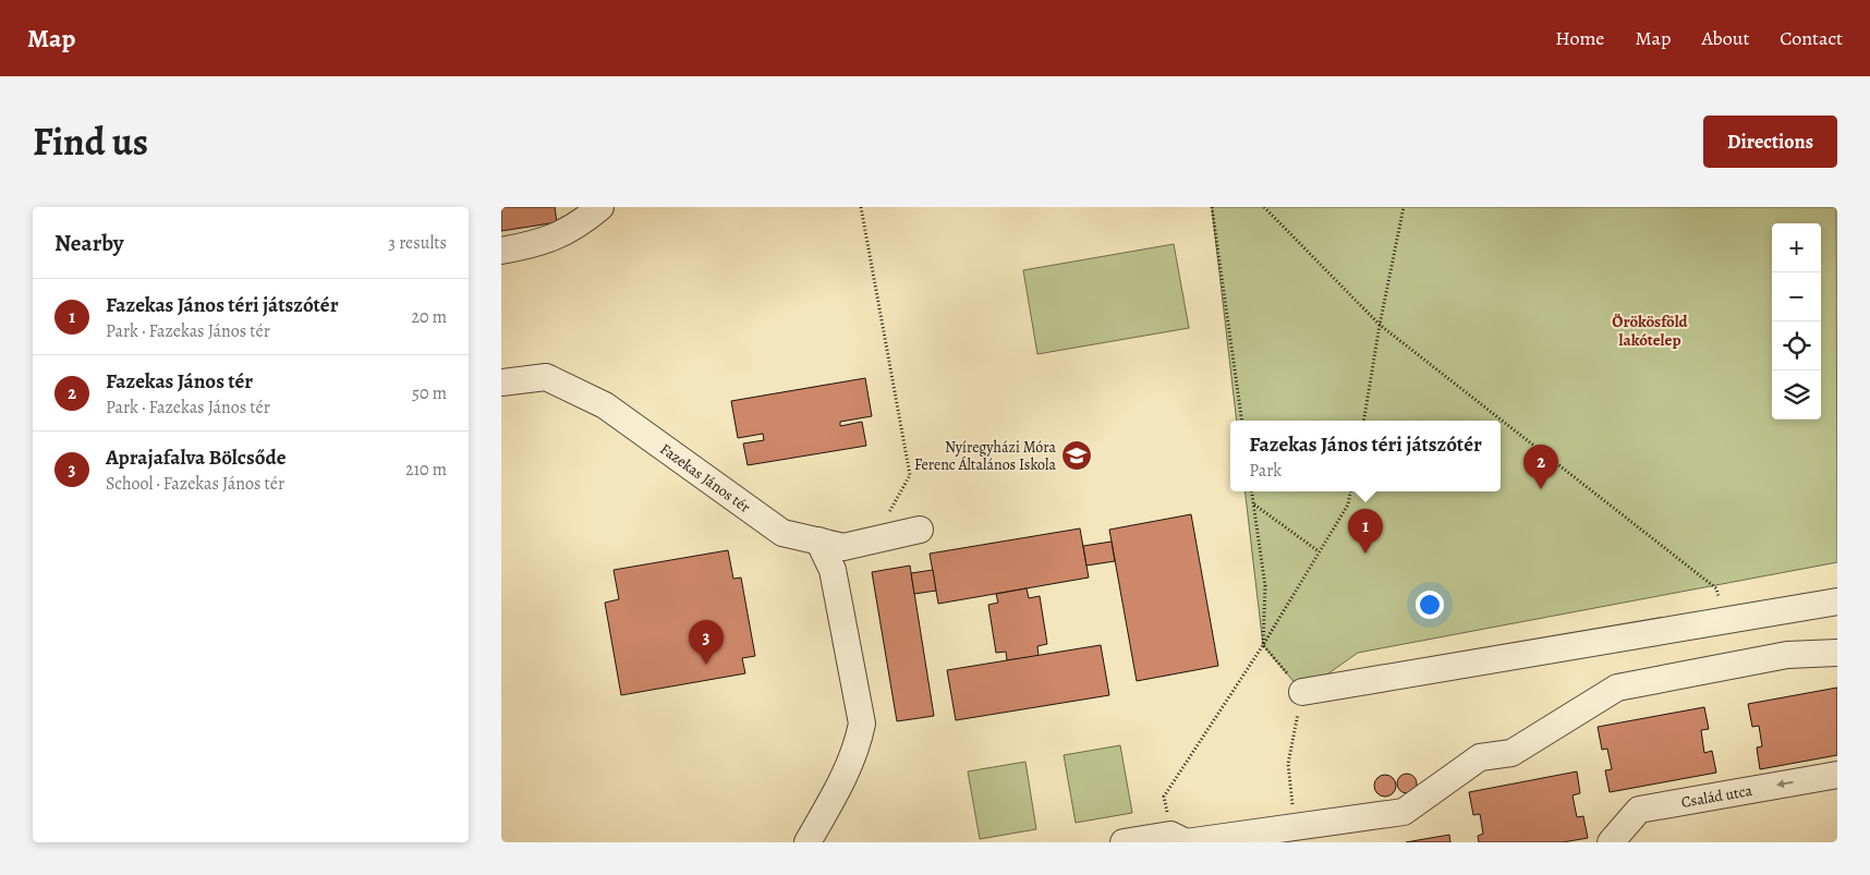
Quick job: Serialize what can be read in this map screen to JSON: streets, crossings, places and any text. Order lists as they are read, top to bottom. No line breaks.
{"streets":{"street":["Fazekas János tér","Család utca"]},"districts":["Örökösföld lakótelep"],"places":{"school or university":["Nyíregyházi Móra Ferenc Általános Iskola"]},"page":{"header":"Map","nav":["Home","Map","About","Contact"],"title":"Find us","buttons":"Directions","heading":["Nearby","3 results"],"map_buttons":["+","−"],"list":[{"mark":"1","name":"Fazekas János téri játszótér","note":"Park · Fazekas János tér","value":"20 m"},{"mark":"2","name":"Fazekas János tér","note":"Park · Fazekas János tér","value":"50 m"},{"mark":"3","name":"Aprajafalva Bölcsőde","note":"School · Fazekas János tér","value":"210 m"}],"popup":["Fazekas János téri játszótér","Park"],"pins":["2","1","3"]}}
